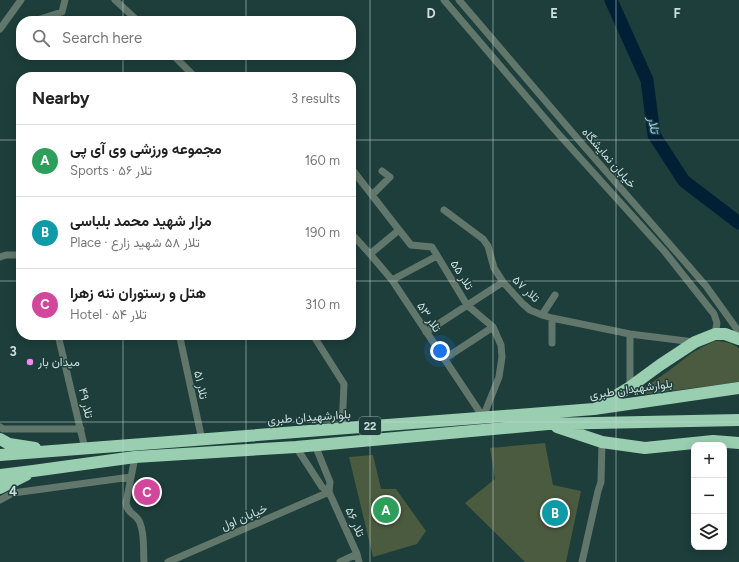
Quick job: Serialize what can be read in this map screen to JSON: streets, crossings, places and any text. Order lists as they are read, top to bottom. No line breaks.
{"streets":{"highway":["بلوارشهیدان طبری","22"],"street":["خیابان نمایشگاه","تلار ۵۵","تلار ۵۷","تلار ۵۳","تلار ۵۱","تلار ۴۹","خیابان اول","تلار ۵۶"]},"crossings":[["تلار ۵۵","تلار ۵۳"],["تلار ۵۵","بلوارشهیدان طبری"],["تلار ۵۳","بلوارشهیدان طبری"],["تلار ۵۱","بلوارشهیدان طبری"],["بلوارشهیدان طبری","تلار ۴۹"],["خیابان اول","تلار ۵۶"]],"water":["تلار"],"places":["میدان بار"],"page":{"search":"Search here","heading":["Nearby","3 results"],"list":[{"mark":"A","name":"مجموعه ورزشی وی آی پی","note":"Sports · تلار ۵۶","value":"160 m"},{"mark":"B","name":"مزار شهید محمد بلباسی","note":"Place · تلار ۵۸ شهید زارع","value":"190 m"},{"mark":"C","name":"هتل و رستوران ننه زهرا","note":"Hotel · تلار ۵۴","value":"310 m"}],"map_buttons":["+","−"],"pins":["C","A","B"]},"grid":{"columns":["D","E","F"],"rows":["3","4"]}}
